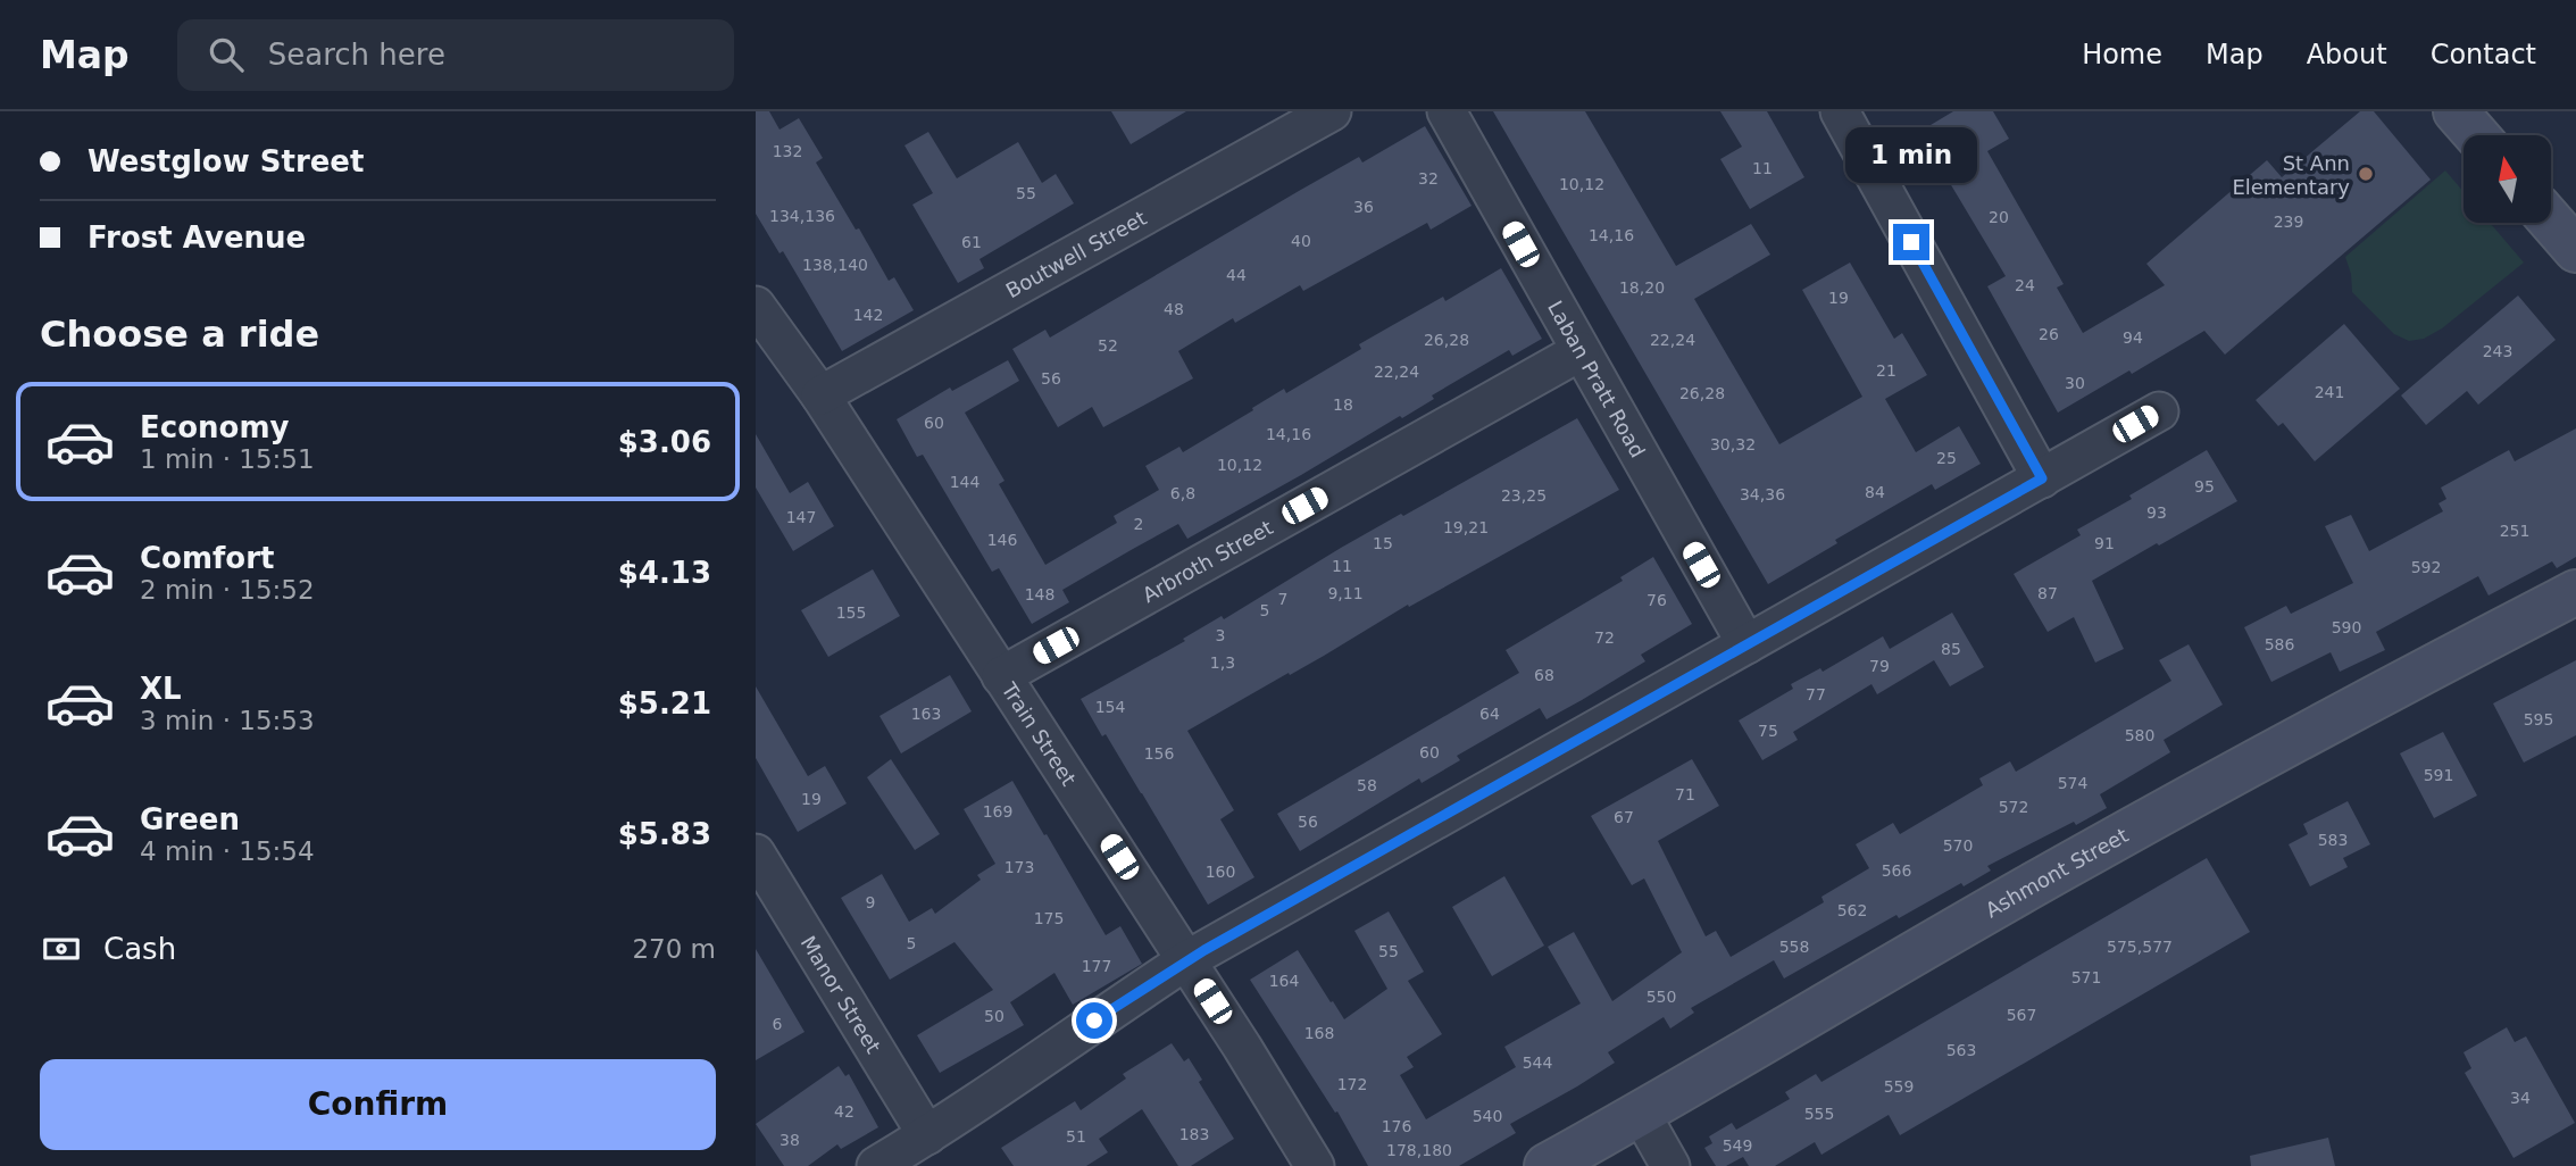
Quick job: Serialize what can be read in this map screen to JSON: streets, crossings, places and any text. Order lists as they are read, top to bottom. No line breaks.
{"streets":{"main road":["Ashmont Street"],"street":["Boutwell Street","Laban Pratt Road","Arbroth Street","Train Street","Manor Street"]},"crossings":[["Boutwell Street","Train Street"],["Laban Pratt Road","Arbroth Street"],["Arbroth Street","Train Street"]],"places":["St Ann Elementary"],"house_numbers":["132","11","32","10,12","55","36","134,136","20","239","14,16","40","61","138,140","44","24","18,20","19","48","142","26","94","26,28","22,24","52","243","21","22,24","56","30","241","26,28","18","60","14,16","30,32","25","10,12","144","95","84","6,8","34,36","23,25","93","147","2","19,21","251","146","15","91","11","592","9,11","87","148","7","76","5","155","590","3","72","586","85","1,3","79","68","77","154","163","64","595","75","580","60","156","591","574","58","71","19","572","169","67","56","583","570","173","566","160","9","562","175","5","558","575,577","55","177","571","164","550","567","50","6","168","563","544","172","559","34","42","555","540","176","183","51","38","549","178,180"],"north":"top","page":{"header":"Map","search":"Search here","nav":["Home","Map","About","Contact"],"banner":["Westglow Street","Frost Avenue"],"bubble":"1 min","heading":"Choose a ride","list":[{"name":"Economy","note":"1 min · 15:51","value":"$3.06"},{"name":"Comfort","note":"2 min · 15:52","value":"$4.13"},{"name":"XL","note":"3 min · 15:53","value":"$5.21"},{"name":"Green","note":"4 min · 15:54","value":"$5.83"}],"pay":["Cash","270 m"],"buttons":"Confirm"}}
